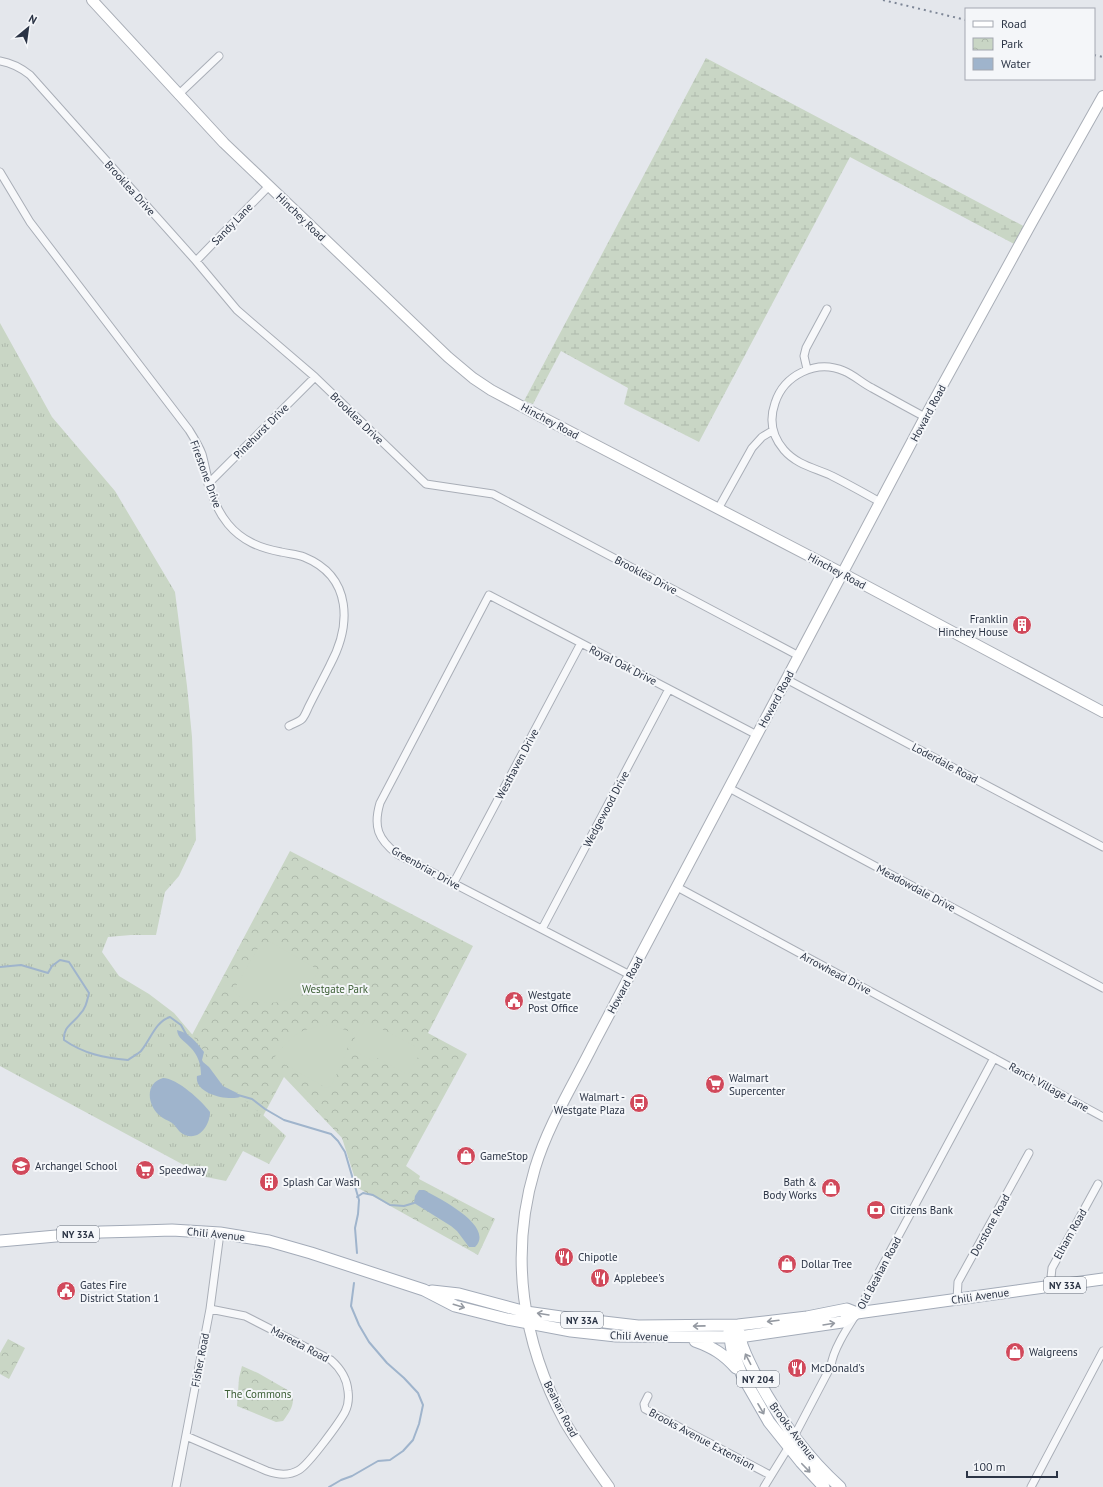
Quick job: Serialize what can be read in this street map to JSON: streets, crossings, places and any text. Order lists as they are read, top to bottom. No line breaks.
{"streets":{"main road":["NY 33A","Chili Avenue","NY 204","Brooks Avenue"],"street":["Brooklea Drive","Hinchey Road","Sandy Lane","Howard Road","Pinehurst Drive","Firestone Drive","Royal Oak Drive","Loderdale Road","Westhaven Drive","Wedgewood Drive","Greenbriar Drive","Meadowdale Drive","Arrowhead Drive","Ranch Village Lane","Dorstone Road","Elham Road","Old Beahan Road","Mareeta Road","Fisher Road","Beahan Road","Brooks Avenue Extension"]},"crossings":[["Brooklea Drive","Sandy Lane"],["Brooklea Drive","Howard Road"],["Brooklea Drive","Pinehurst Drive"],["Hinchey Road","Sandy Lane"],["Hinchey Road","Howard Road"],["Howard Road","Royal Oak Drive"],["Howard Road","Loderdale Road"],["Howard Road","Greenbriar Drive"],["Howard Road","Meadowdale Drive"],["Howard Road","Arrowhead Drive"],["Howard Road","Chili Avenue"],["Howard Road","Beahan Road"],["Pinehurst Drive","Firestone Drive"],["Royal Oak Drive","Westhaven Drive"],["Royal Oak Drive","Wedgewood Drive"],["Royal Oak Drive","Greenbriar Drive"],["Westhaven Drive","Greenbriar Drive"],["Wedgewood Drive","Greenbriar Drive"],["Arrowhead Drive","Ranch Village Lane"],["Arrowhead Drive","Old Beahan Road"],["Ranch Village Lane","Old Beahan Road"],["Dorstone Road","Chili Avenue"],["Chili Avenue","Elham Road"],["Chili Avenue","Old Beahan Road"],["Chili Avenue","Fisher Road"],["Chili Avenue","NY 204"],["Chili Avenue","Beahan Road"],["Chili Avenue","Brooks Avenue"],["Old Beahan Road","Brooks Avenue"],["Old Beahan Road","Brooks Avenue Extension"],["Mareeta Road","Fisher Road"],["NY 204","Brooks Avenue"]],"parks":["Westgate Park","The Commons"],"places":{"building":["Franklin Hinchey House","Splash Car Wash"],"public building":["Westgate Post Office","Gates Fire District Station 1"],"supermarket":["Walmart Supercenter","Speedway"],"bus stop":["Walmart - Westgate Plaza"],"shop":["GameStop","Bath & Body Works","Dollar Tree","Walgreens"],"school or university":["Archangel School"],"bank":["Citizens Bank"],"restaurant":["Chipotle","Applebee's","McDonald's"]},"legend":["Road","Park","Water"],"scale_bar":"100 m","north":"top right"}
